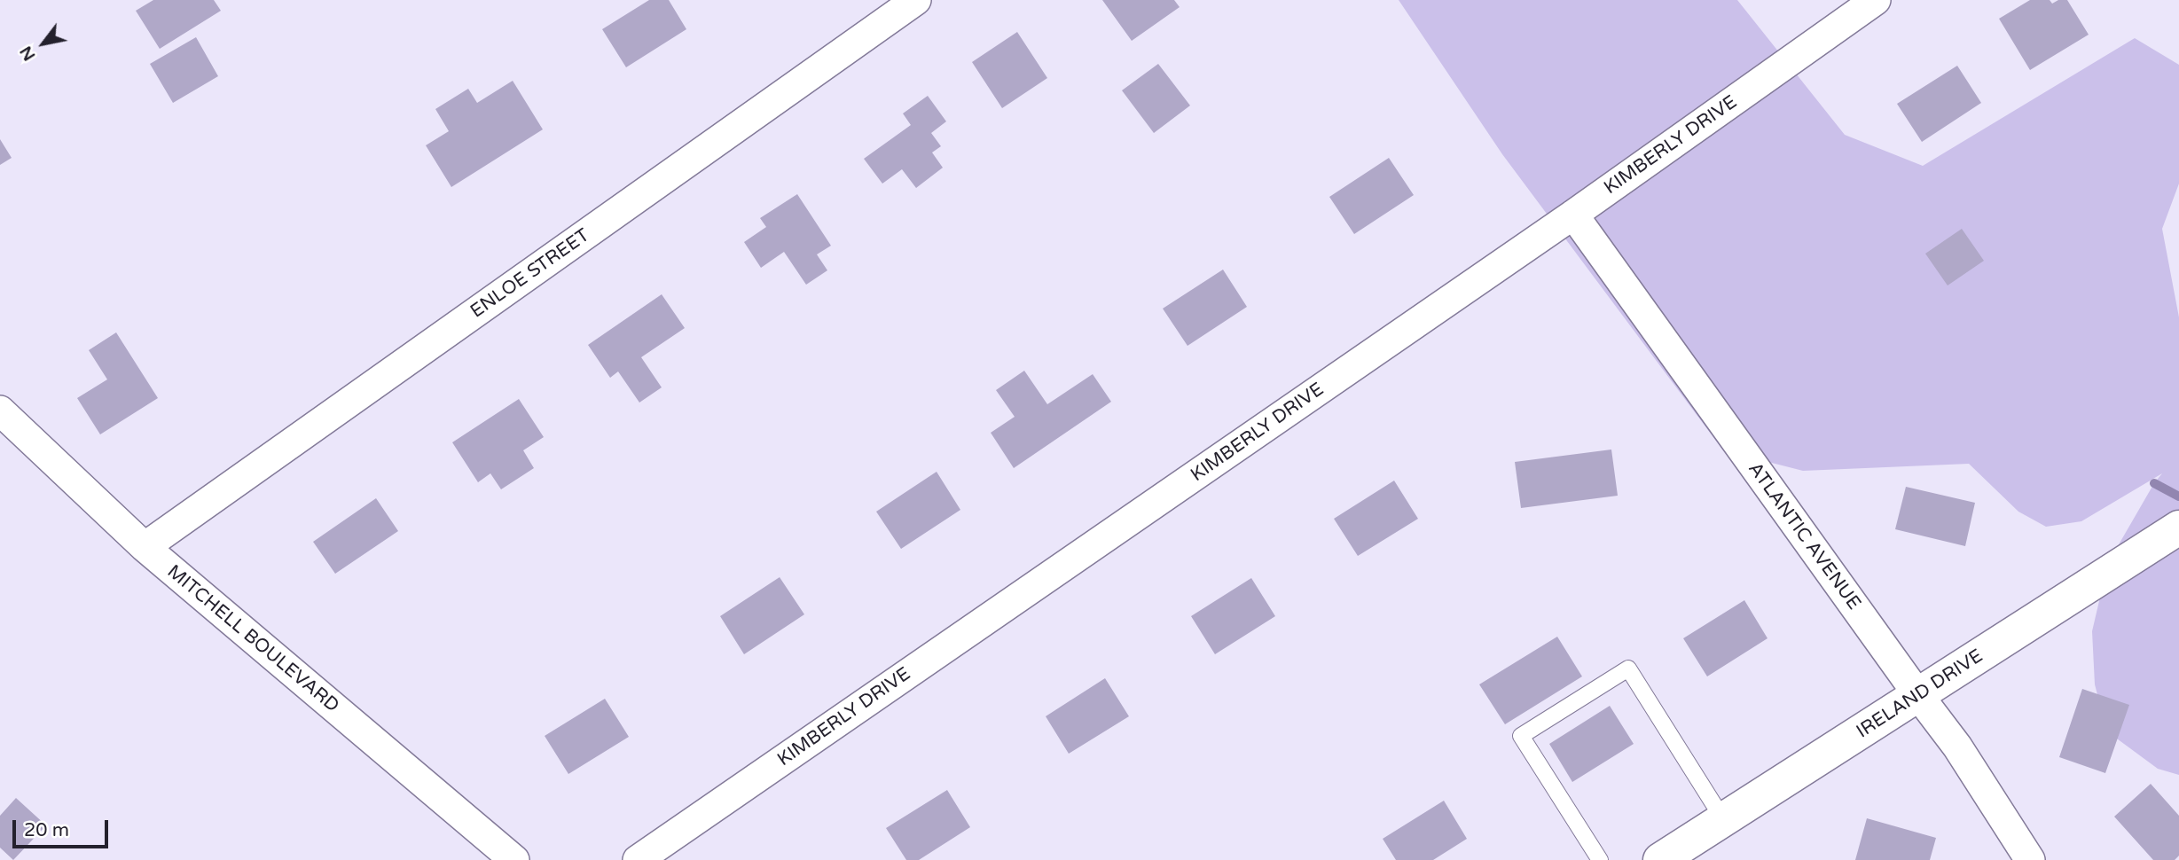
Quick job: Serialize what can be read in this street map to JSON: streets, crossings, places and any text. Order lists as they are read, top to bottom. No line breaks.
{"streets":{"main road":["IRELAND DRIVE"],"street":["KIMBERLY DRIVE","ENLOE STREET","ATLANTIC AVENUE","MITCHELL BOULEVARD"]},"crossings":[["KIMBERLY DRIVE","ATLANTIC AVENUE"],["ENLOE STREET","MITCHELL BOULEVARD"],["ATLANTIC AVENUE","IRELAND DRIVE"]],"scale_bar":"20 m","north":"bottom left"}
